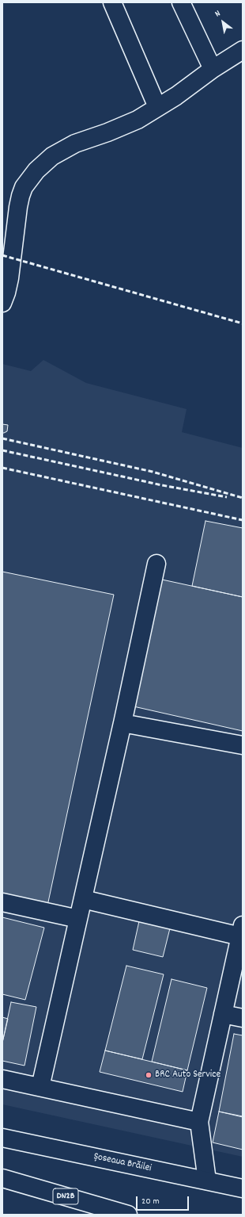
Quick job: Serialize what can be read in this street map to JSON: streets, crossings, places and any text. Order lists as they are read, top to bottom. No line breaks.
{"streets":{"main road":["Șoseaua Brăilei","DN2B"]},"places":["BRC Auto Service"],"scale_bar":"20 m","north":"top left"}
